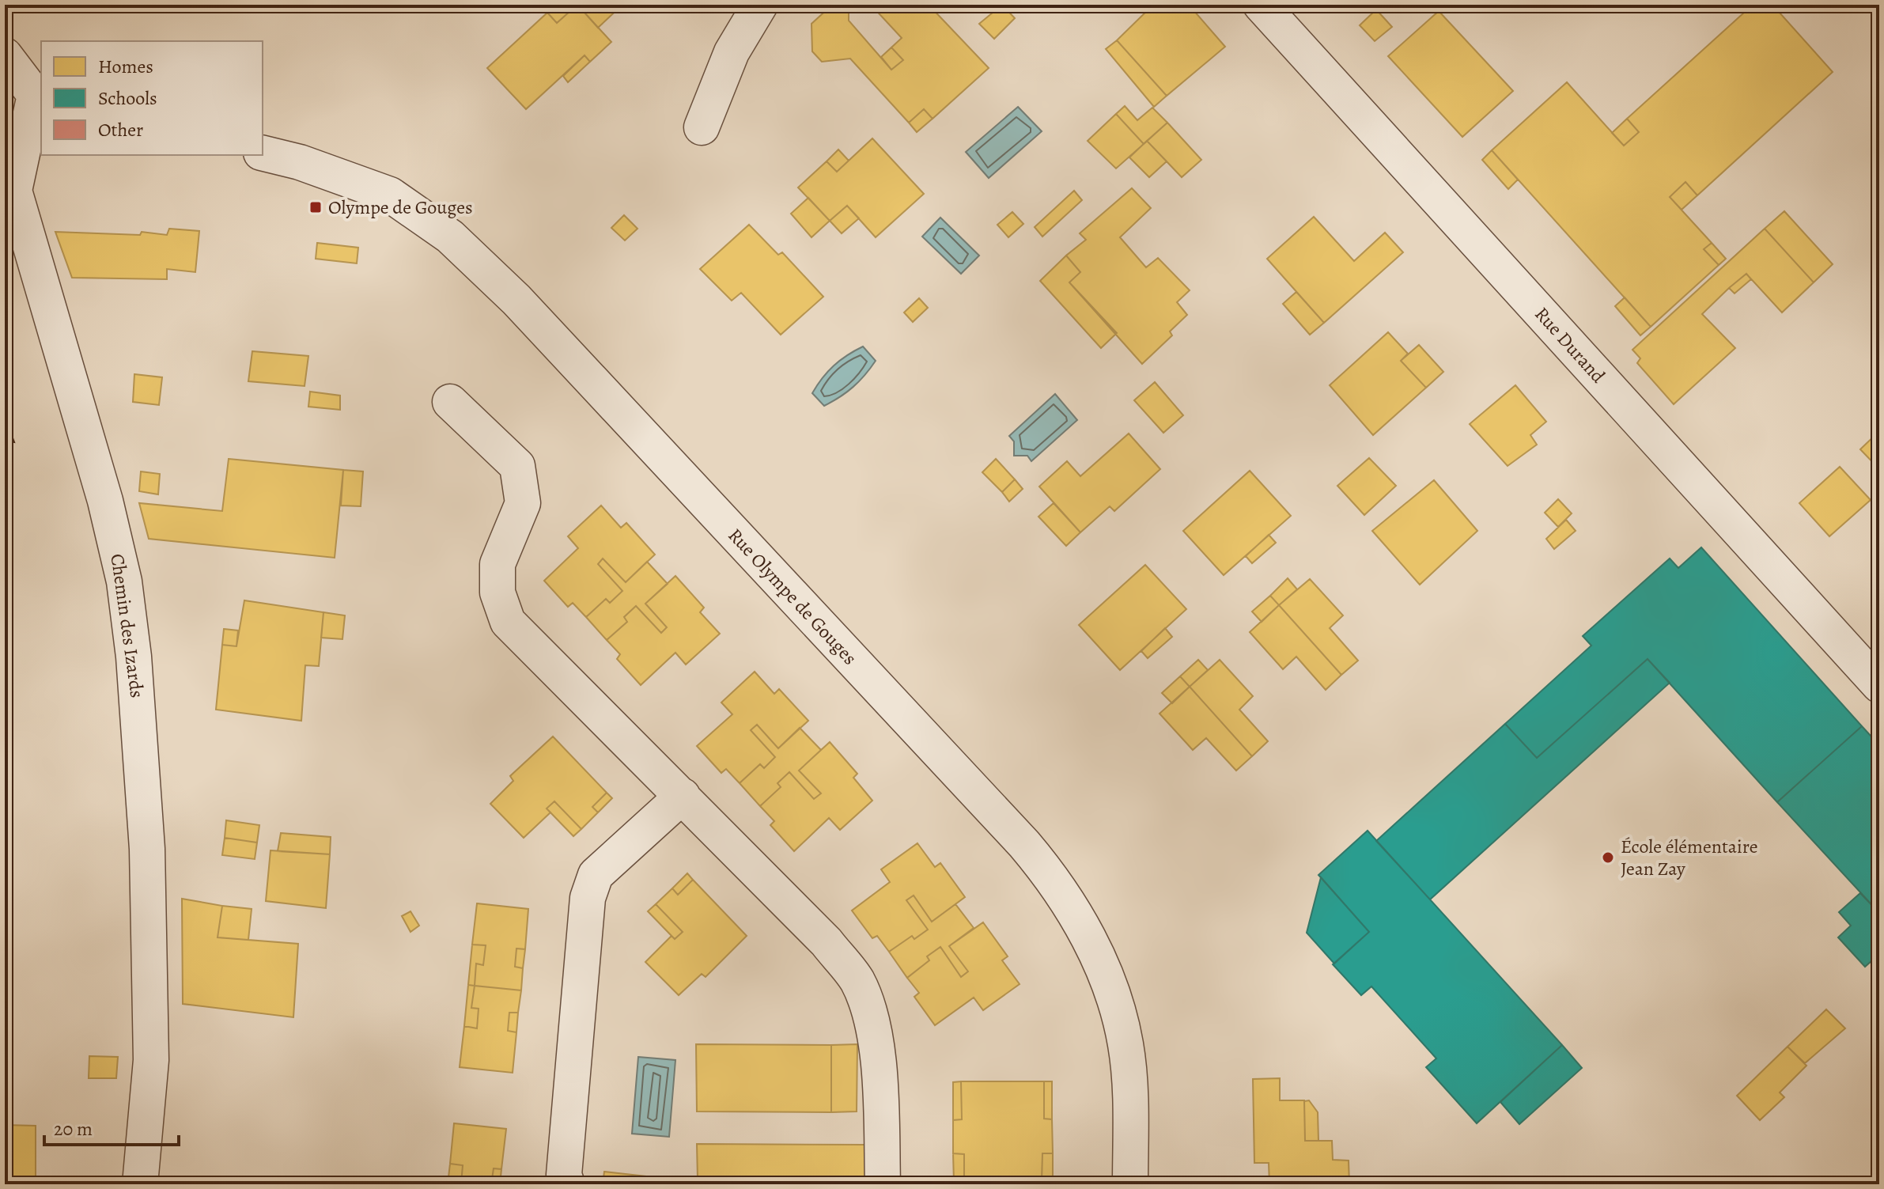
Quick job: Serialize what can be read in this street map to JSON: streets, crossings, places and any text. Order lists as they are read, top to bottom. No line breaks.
{"streets":{"street":["Rue Durand","Rue Olympe de Gouges","Chemin des Izards"]},"places":{"transit":["Olympe de Gouges"],"other":["École élémentaire Jean Zay"]},"legend":["Homes","Schools","Other"],"scale_bar":"20 m"}
